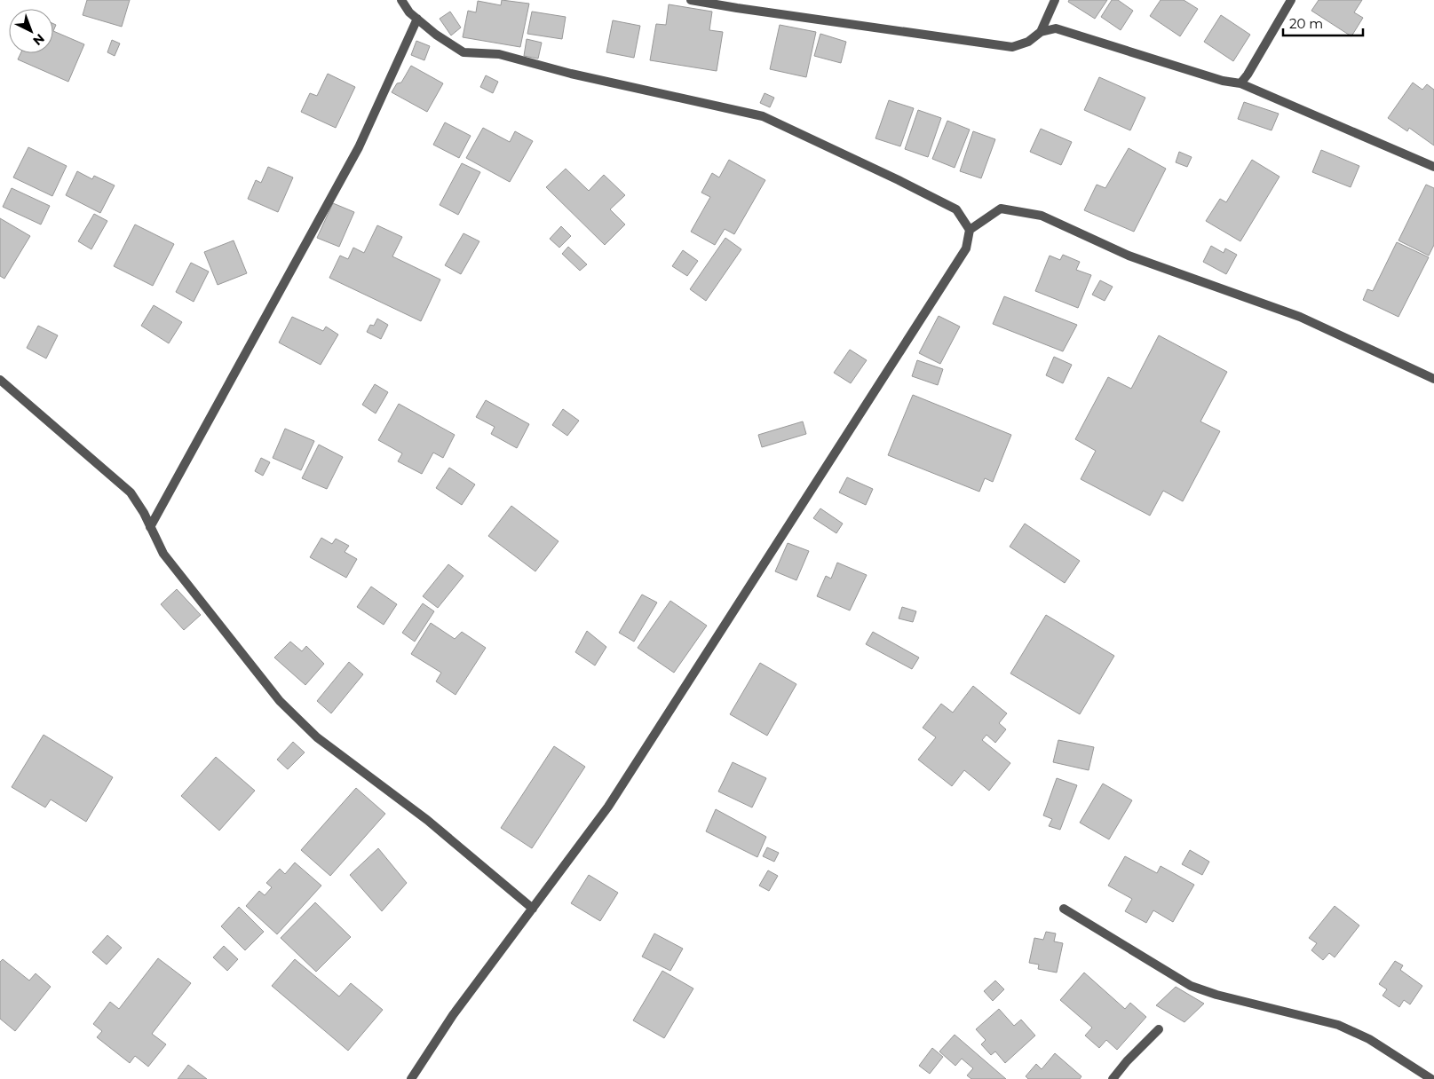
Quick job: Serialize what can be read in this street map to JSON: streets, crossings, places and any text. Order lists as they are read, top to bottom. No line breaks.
{"scale_bar":"20 m","north":"bottom right"}
